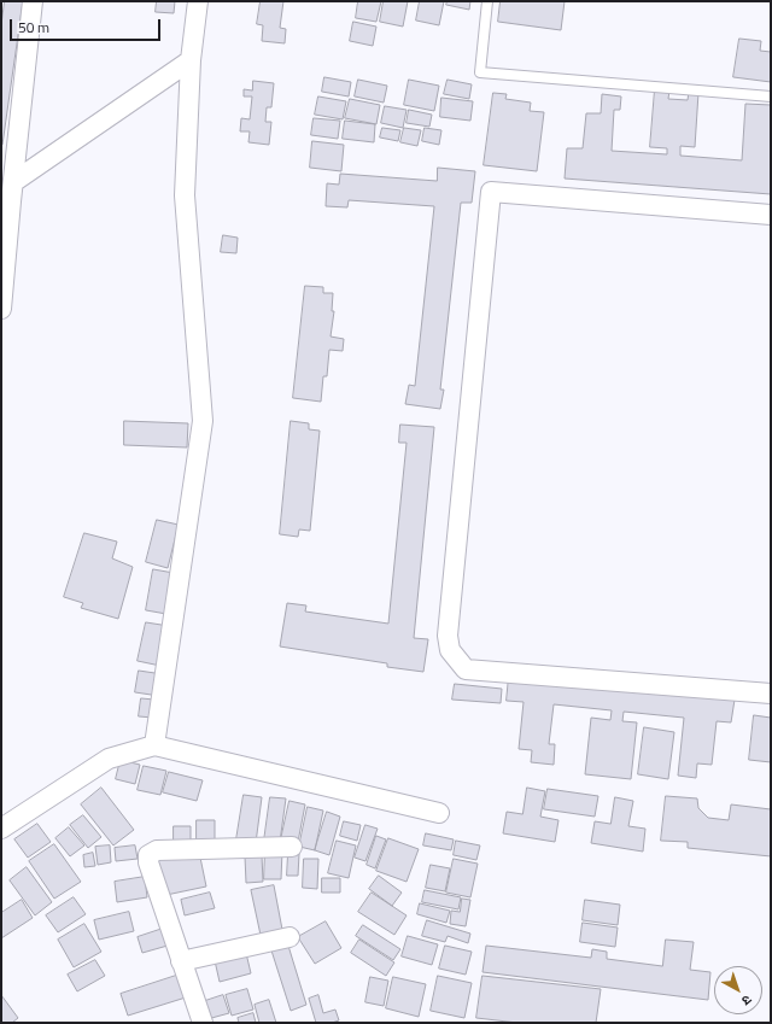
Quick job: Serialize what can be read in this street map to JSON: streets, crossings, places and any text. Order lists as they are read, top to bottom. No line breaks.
{"scale_bar":"50 m","north":"bottom right"}
